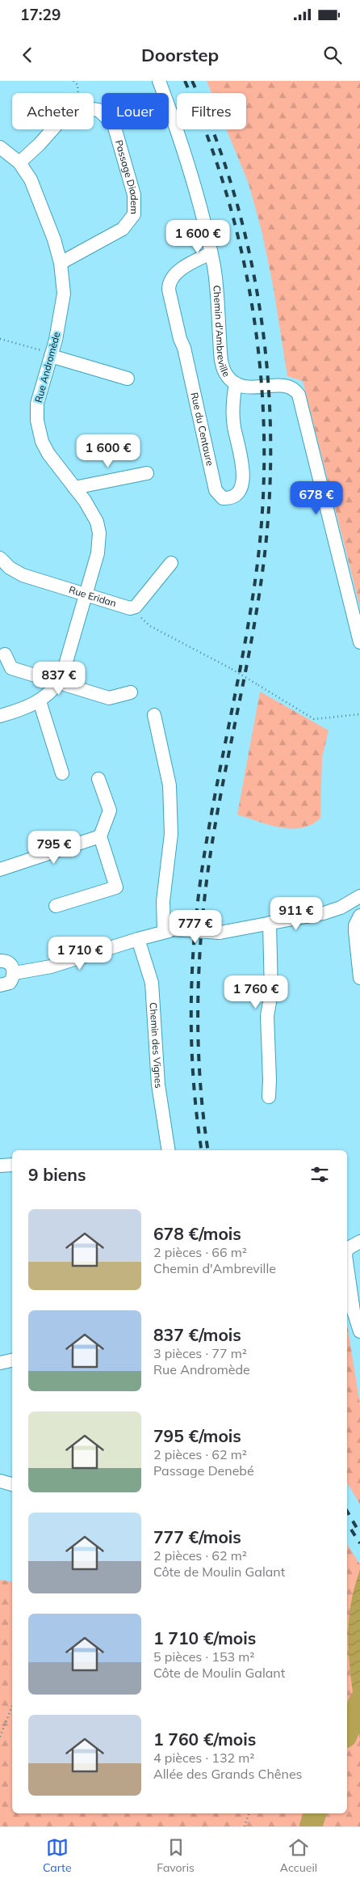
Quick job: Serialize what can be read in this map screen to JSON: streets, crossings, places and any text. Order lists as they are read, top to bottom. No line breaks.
{"streets":{"street":["Passage Diadem","Chemin d'Ambreville","Rue Andromède","Rue du Centaure","Rue Eridan","Chemin des Vignes"]},"crossings":[["Passage Diadem","Rue Andromède"],["Chemin d'Ambreville","Rue du Centaure"],["Rue Andromède","Rue Eridan"]],"page":{"status":"17:29","header":"Doorstep","chip":["Acheter","Louer","Filtres"],"price":["1 600 €","1 600 €","678 €","837 €","795 €","911 €","777 €","1 710 €","1 760 €"],"heading":"9 biens","list":[{"name":"678 €/mois","note":"2 pièces · 66 m² · Chemin d'Ambreville"},{"name":"837 €/mois","note":"3 pièces · 77 m² · Rue Andromède"},{"name":"795 €/mois","note":"2 pièces · 62 m² · Passage Denebé"},{"name":"777 €/mois","note":"2 pièces · 62 m² · Côte de Moulin Galant"},{"name":"1 710 €/mois","note":"5 pièces · 153 m² · Côte de Moulin Galant"},{"name":"1 760 €/mois","note":"4 pièces · 132 m² · Allée des Grands Chênes"}],"tabs":["Carte","Favoris","Accueil"]}}
